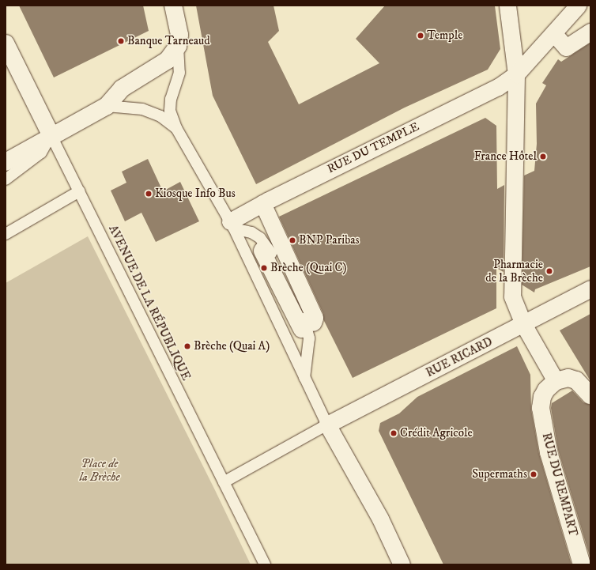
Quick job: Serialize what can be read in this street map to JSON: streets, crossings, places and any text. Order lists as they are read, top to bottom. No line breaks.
{"streets":{"street":["RUE DU TEMPLE","RUE RICARD","RUE DU REMPART"],"lane":["AVENUE DE LA RÉPUBLIQUE"]},"parks":["Place de la Brèche"],"places":["Temple","Banque Tarneaud","France Hôtel","Kiosque Info Bus","BNP Paribas","Brèche (Quai C)","Pharmacie de la Brèche","Brèche (Quai A)","Crédit Agricole","Supermaths"]}
